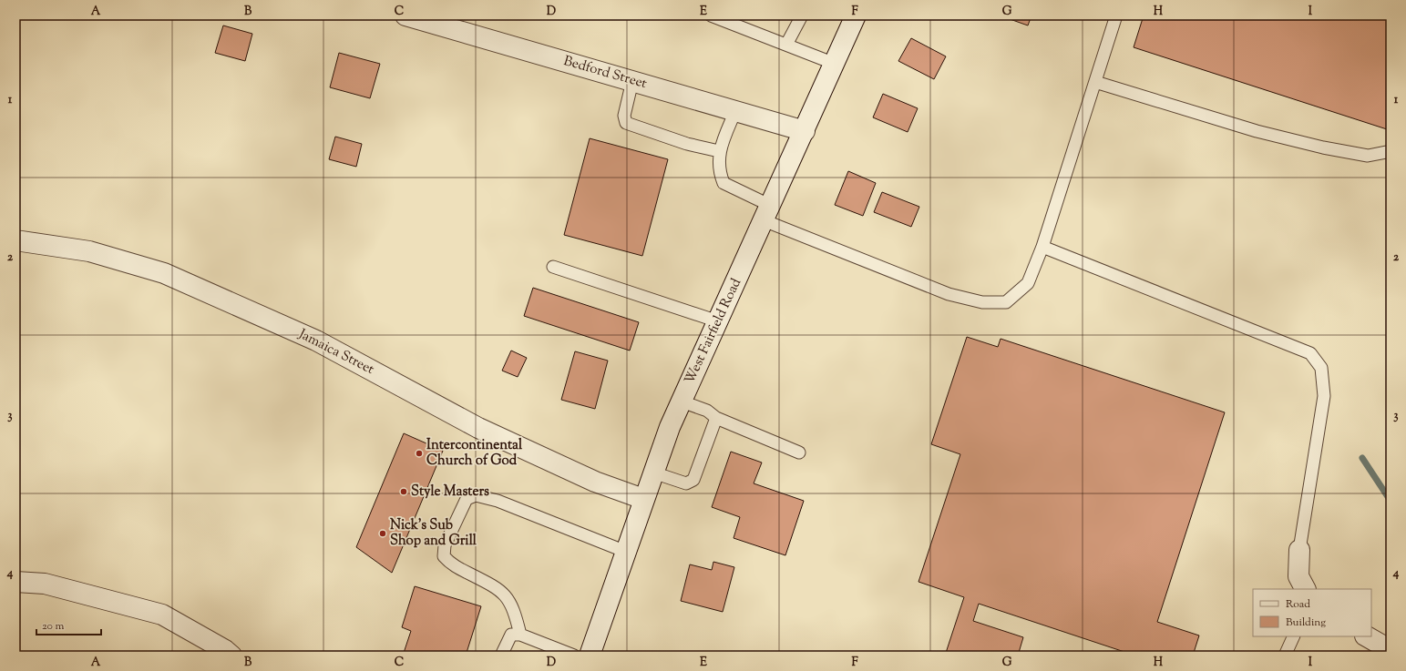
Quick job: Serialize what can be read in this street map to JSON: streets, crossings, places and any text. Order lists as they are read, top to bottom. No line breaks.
{"streets":{"street":["Bedford Street","West Fairfield Road","Jamaica Street"]},"crossings":[["Bedford Street","West Fairfield Road"],["West Fairfield Road","Jamaica Street"]],"places":["Intercontinental Church of God","Style Masters","Nick's Sub Shop and Grill"],"legend":["Road","Building"],"scale_bar":"20 m","grid":{"columns":["A","B","C","D","E","F","G","H","I"],"rows":["1","2","3","4"]}}
